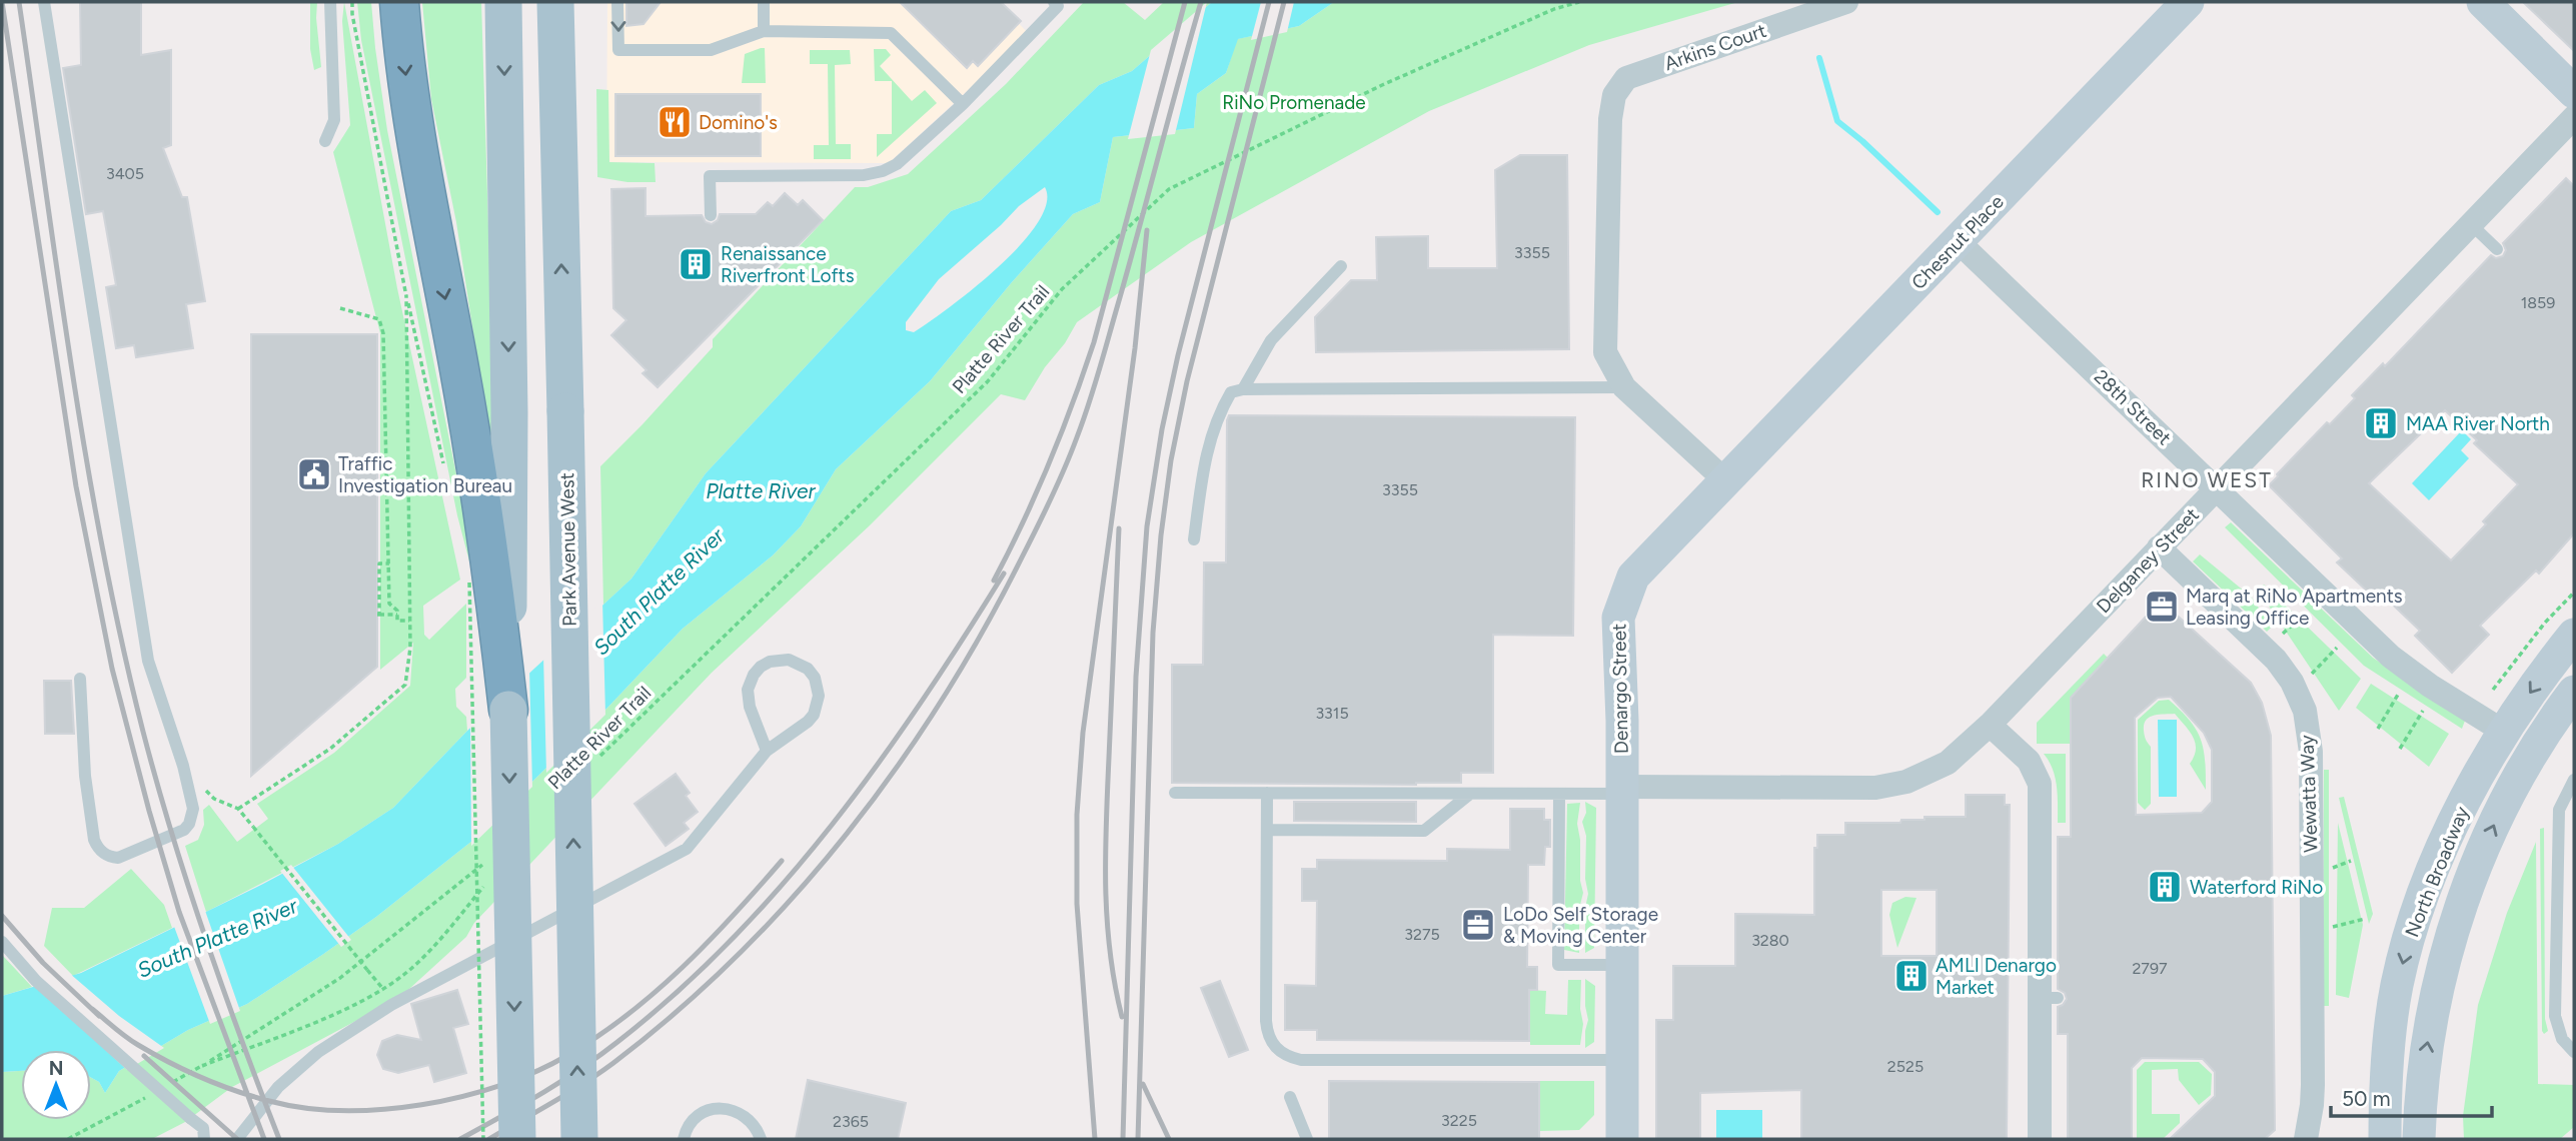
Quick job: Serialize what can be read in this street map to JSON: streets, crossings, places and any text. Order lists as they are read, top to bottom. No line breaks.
{"streets":{"main road":["Park Avenue West"],"street":["Arkins Court","Chesnut Place","28th Street","Delganey Street","Denargo Street","Wewatta Way","North Broadway"],"path":["Platte River Trail"]},"crossings":[["Chesnut Place","28th Street"],["Chesnut Place","Denargo Street"],["28th Street","Delganey Street"],["28th Street","North Broadway"],["Delganey Street","Denargo Street"],["Delganey Street","Wewatta Way"]],"districts":["RINO WEST"],"water":["Platte River","South Platte River"],"parks":["RiNo Promenade"],"places":{"restaurant":["Domino's"],"building":["Renaissance Riverfront Lofts","MAA River North","Waterford RiNo","AMLI Denargo Market"],"public building":["Traffic Investigation Bureau"],"office":["Marq at RiNo Apartments Leasing Office","LoDo Self Storage & Moving Center"]},"house_numbers":["3405","3355","1859","3355","3315","3275","3280","2797","2525","3225","2365"],"scale_bar":"50 m","north":"top"}
